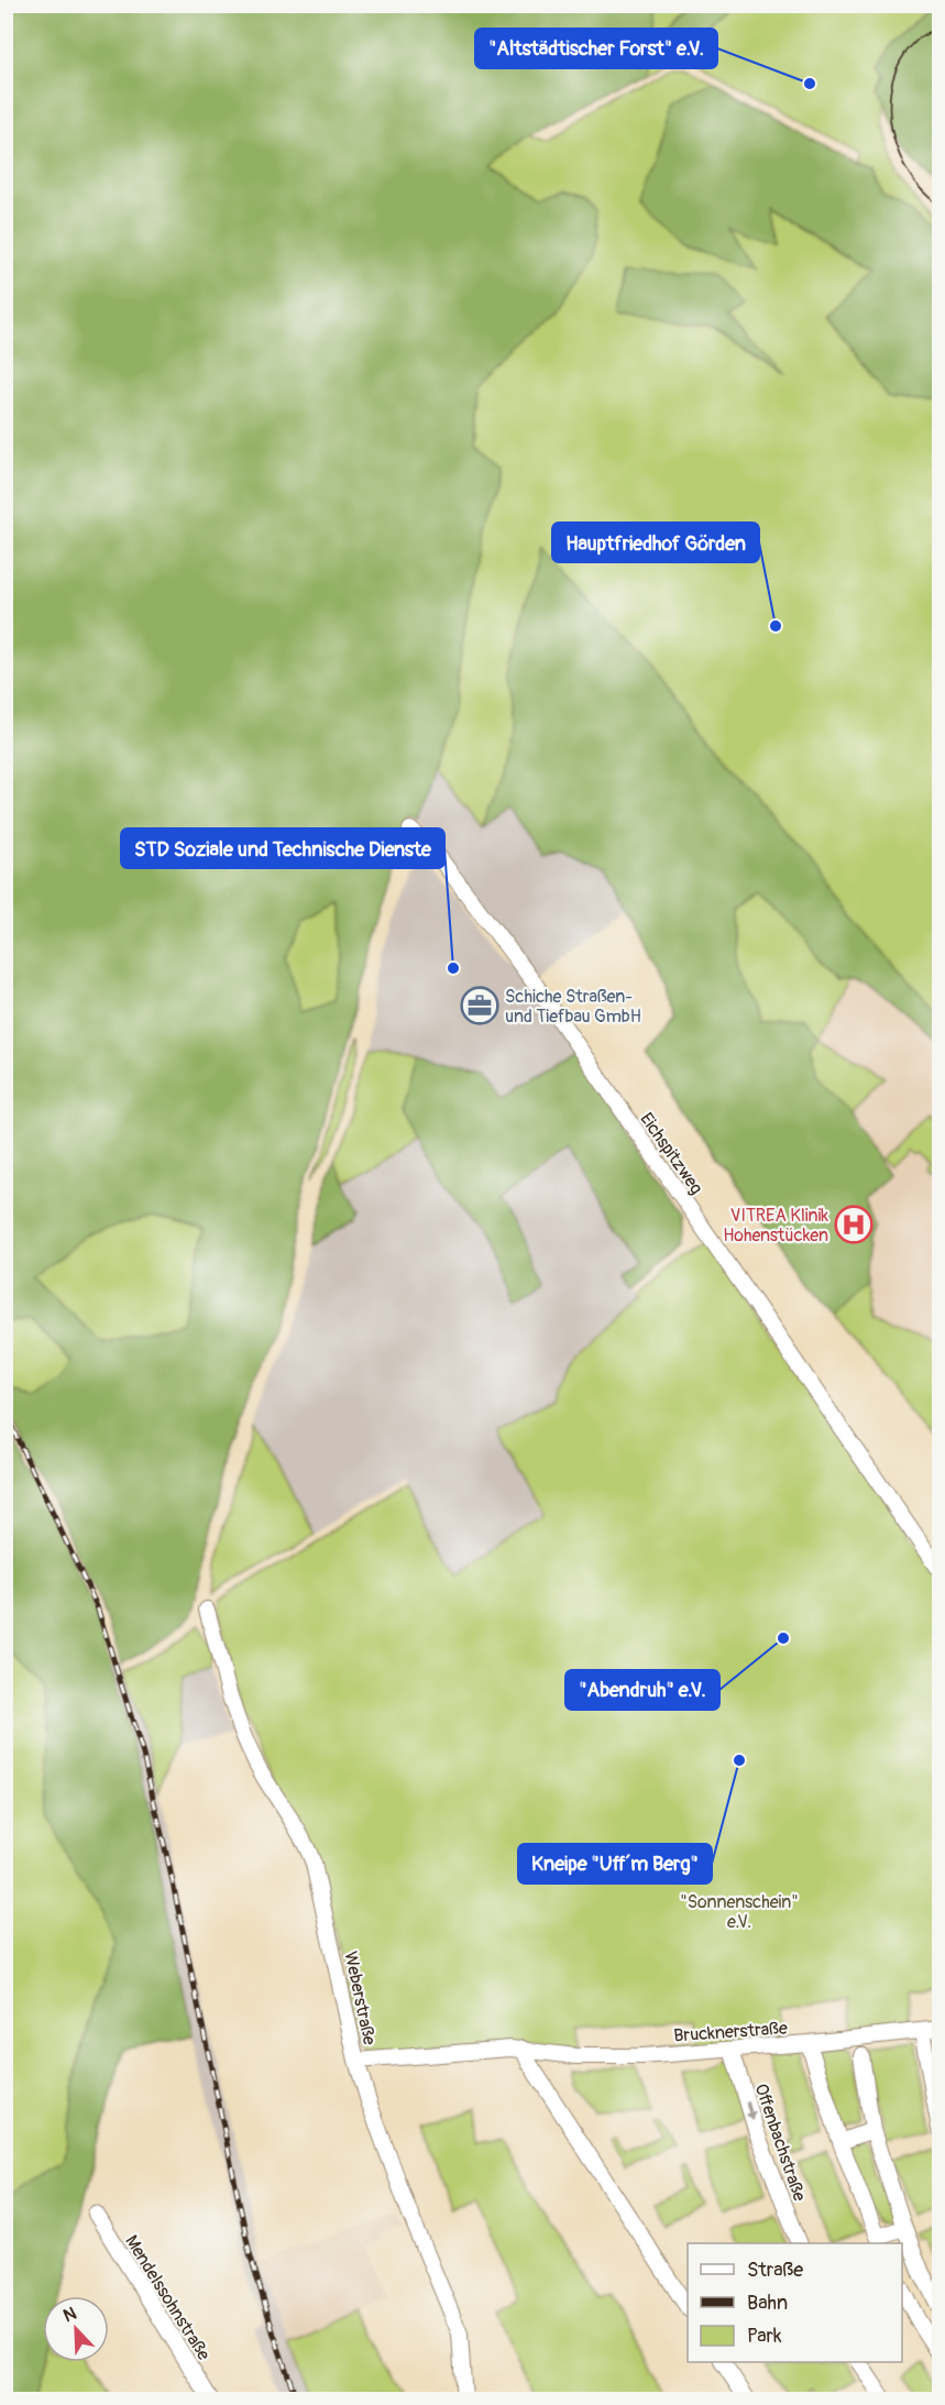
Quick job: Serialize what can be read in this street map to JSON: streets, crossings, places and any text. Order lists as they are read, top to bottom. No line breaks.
{"streets":{"street":["Eichspitzweg","Weberstraße","Brucknerstraße","Offenbachstraße","Mendelssohnstraße"]},"crossings":[["Weberstraße","Brucknerstraße"],["Brucknerstraße","Offenbachstraße"]],"parks":["\"Sonnenschein\" e.V."],"places":{"other":["\"Altstädtischer Forst\" e.V.","Hauptfriedhof Görden","STD Soziale und Technische Dienste","\"Abendruh\" e.V.","Kneipe \"Uff´m Berg\""],"office":["Schiche Straßen- und Tiefbau GmbH"],"hospital":["VITREA Klinik Hohenstücken"]},"legend":["Straße","Bahn","Park"],"north":"top left"}
